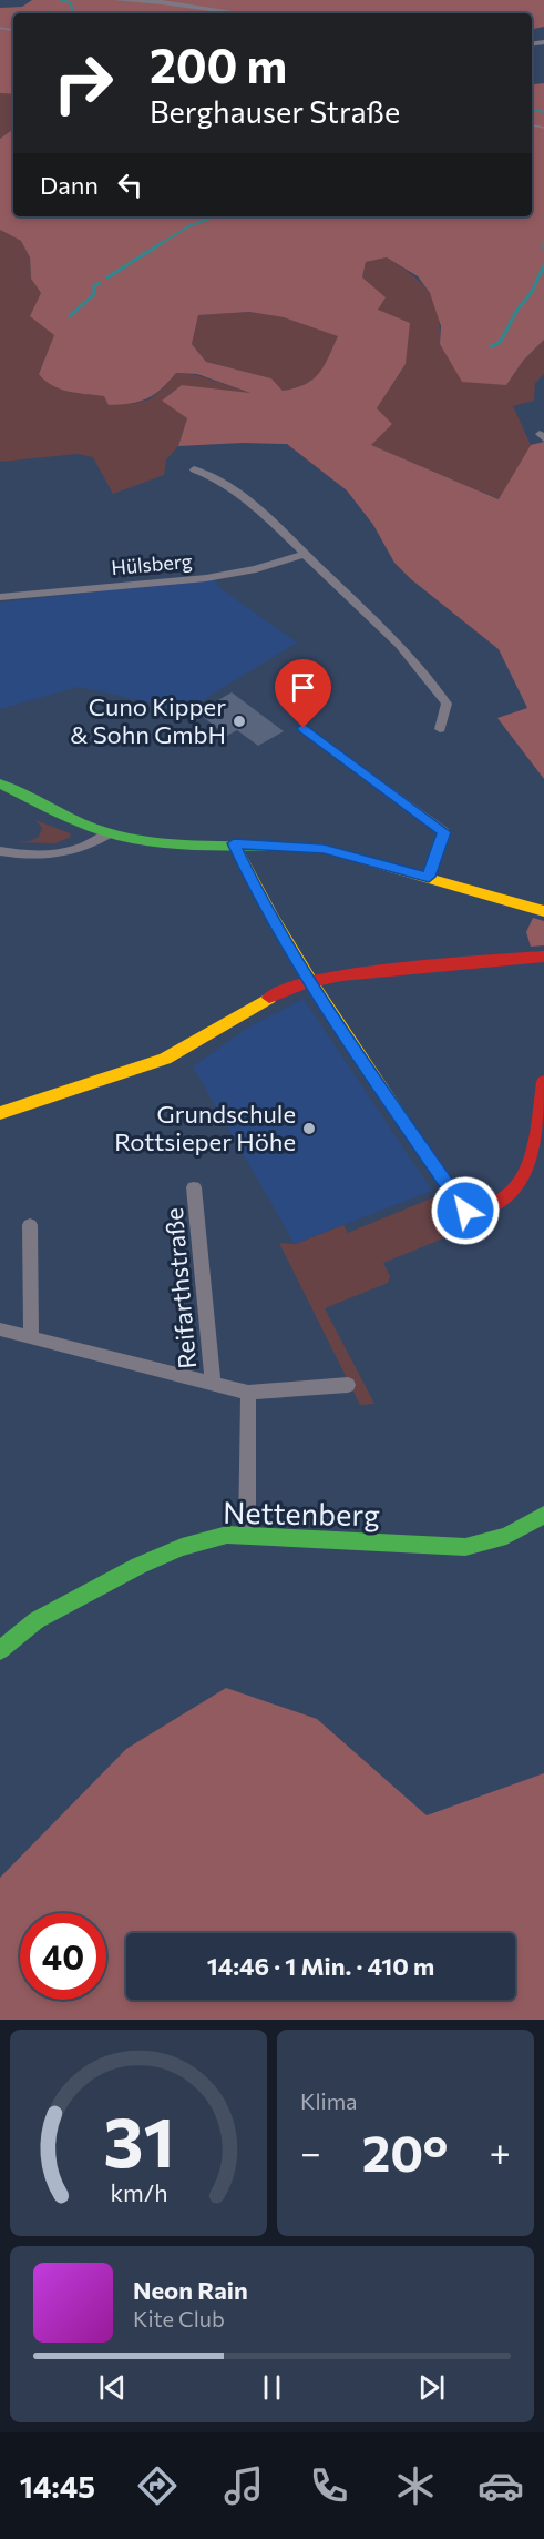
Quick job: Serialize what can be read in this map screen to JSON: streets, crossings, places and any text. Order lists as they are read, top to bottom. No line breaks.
{"streets":{"street":["Hülsberg","Reifarthstraße","Nettenberg"]},"places":["Cuno Kipper & Sohn GmbH","Grundschule Rottsieper Höhe"],"page":{"turn":["200 m","Berghauser Straße"],"then":"Dann","limit":"40","trip":"14:46 · 1 Min. · 410 m","tile":"Klima","heat":["−","20°","+"],"song":["Neon Rain","Kite Club"],"tabs":"14:45","gauge":["31","km/h"]}}
